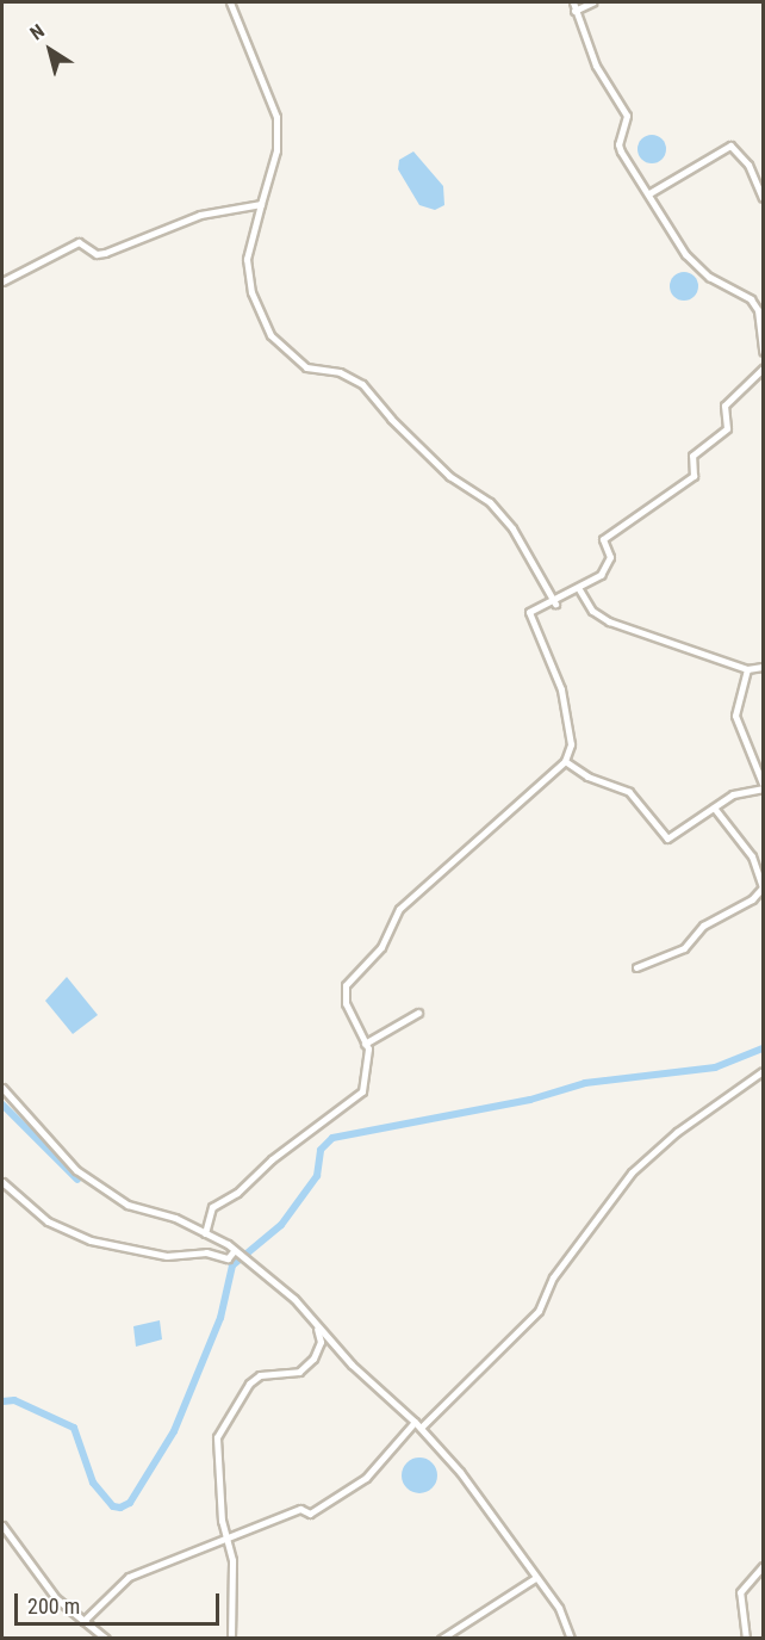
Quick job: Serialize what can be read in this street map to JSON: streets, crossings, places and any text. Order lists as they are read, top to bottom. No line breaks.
{"scale_bar":"200 m","north":"top left"}
